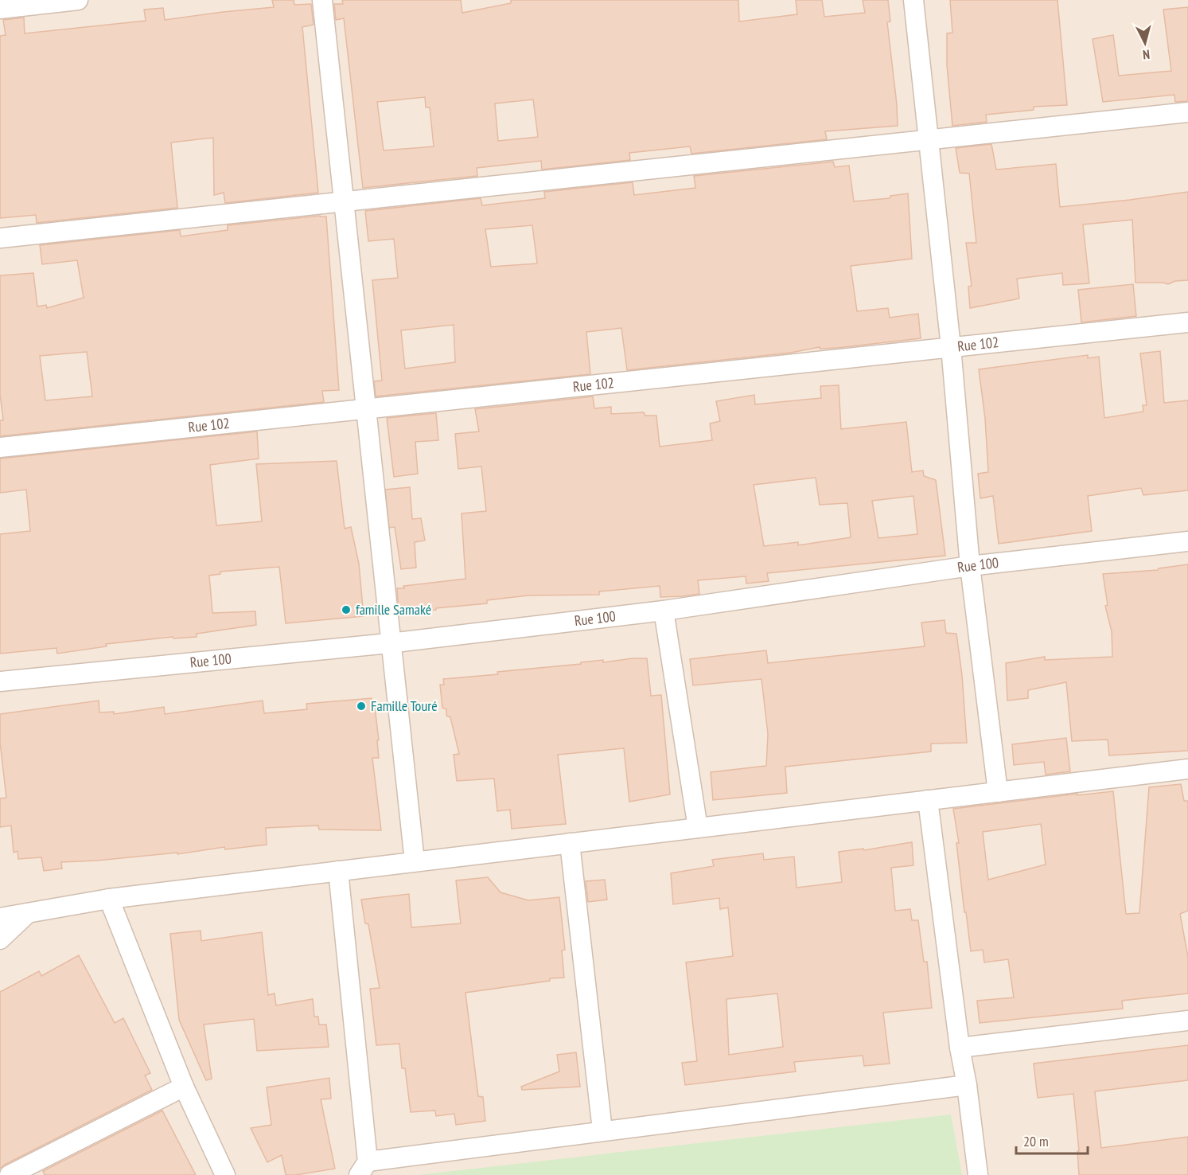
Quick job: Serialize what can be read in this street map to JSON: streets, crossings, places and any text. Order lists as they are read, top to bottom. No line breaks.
{"streets":{"street":["Rue 102","Rue 100"]},"places":["famille Samaké","Famille Touré"],"scale_bar":"20 m","north":"bottom"}
